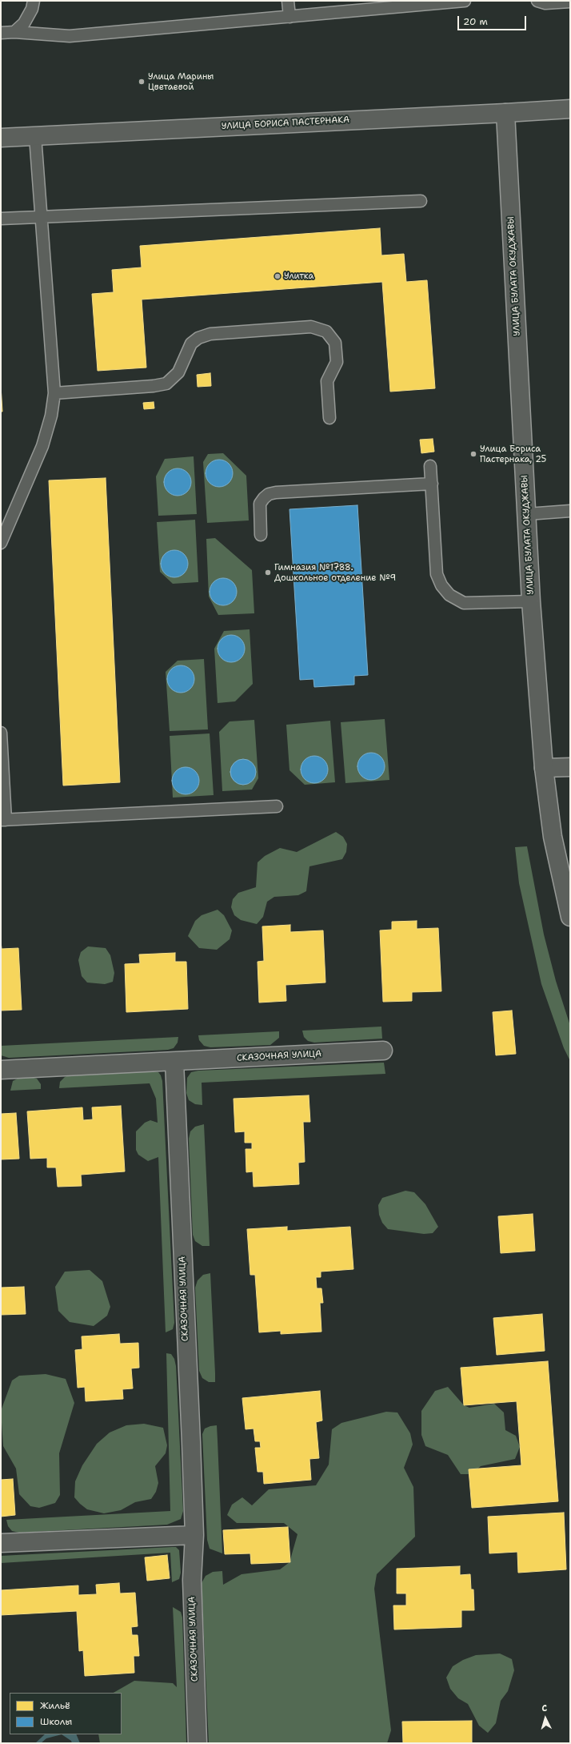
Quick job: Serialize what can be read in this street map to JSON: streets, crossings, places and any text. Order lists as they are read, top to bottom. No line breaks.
{"streets":{"street":["УЛИЦА БОРИСА ПАСТЕРНАКА","УЛИЦА БУЛАТА ОКУДЖАВЫ","СКАЗОЧНАЯ УЛИЦА"]},"crossings":[["УЛИЦА БОРИСА ПАСТЕРНАКА","УЛИЦА БУЛАТА ОКУДЖАВЫ"]],"places":["Улица Марины Цветаевой","Улитка","Улица Бориса Пастернака, 25","Гимназия №1788. Дошкольное отделение №9"],"legend":["Жильё","Школы"],"scale_bar":"20 m","north":"top"}
